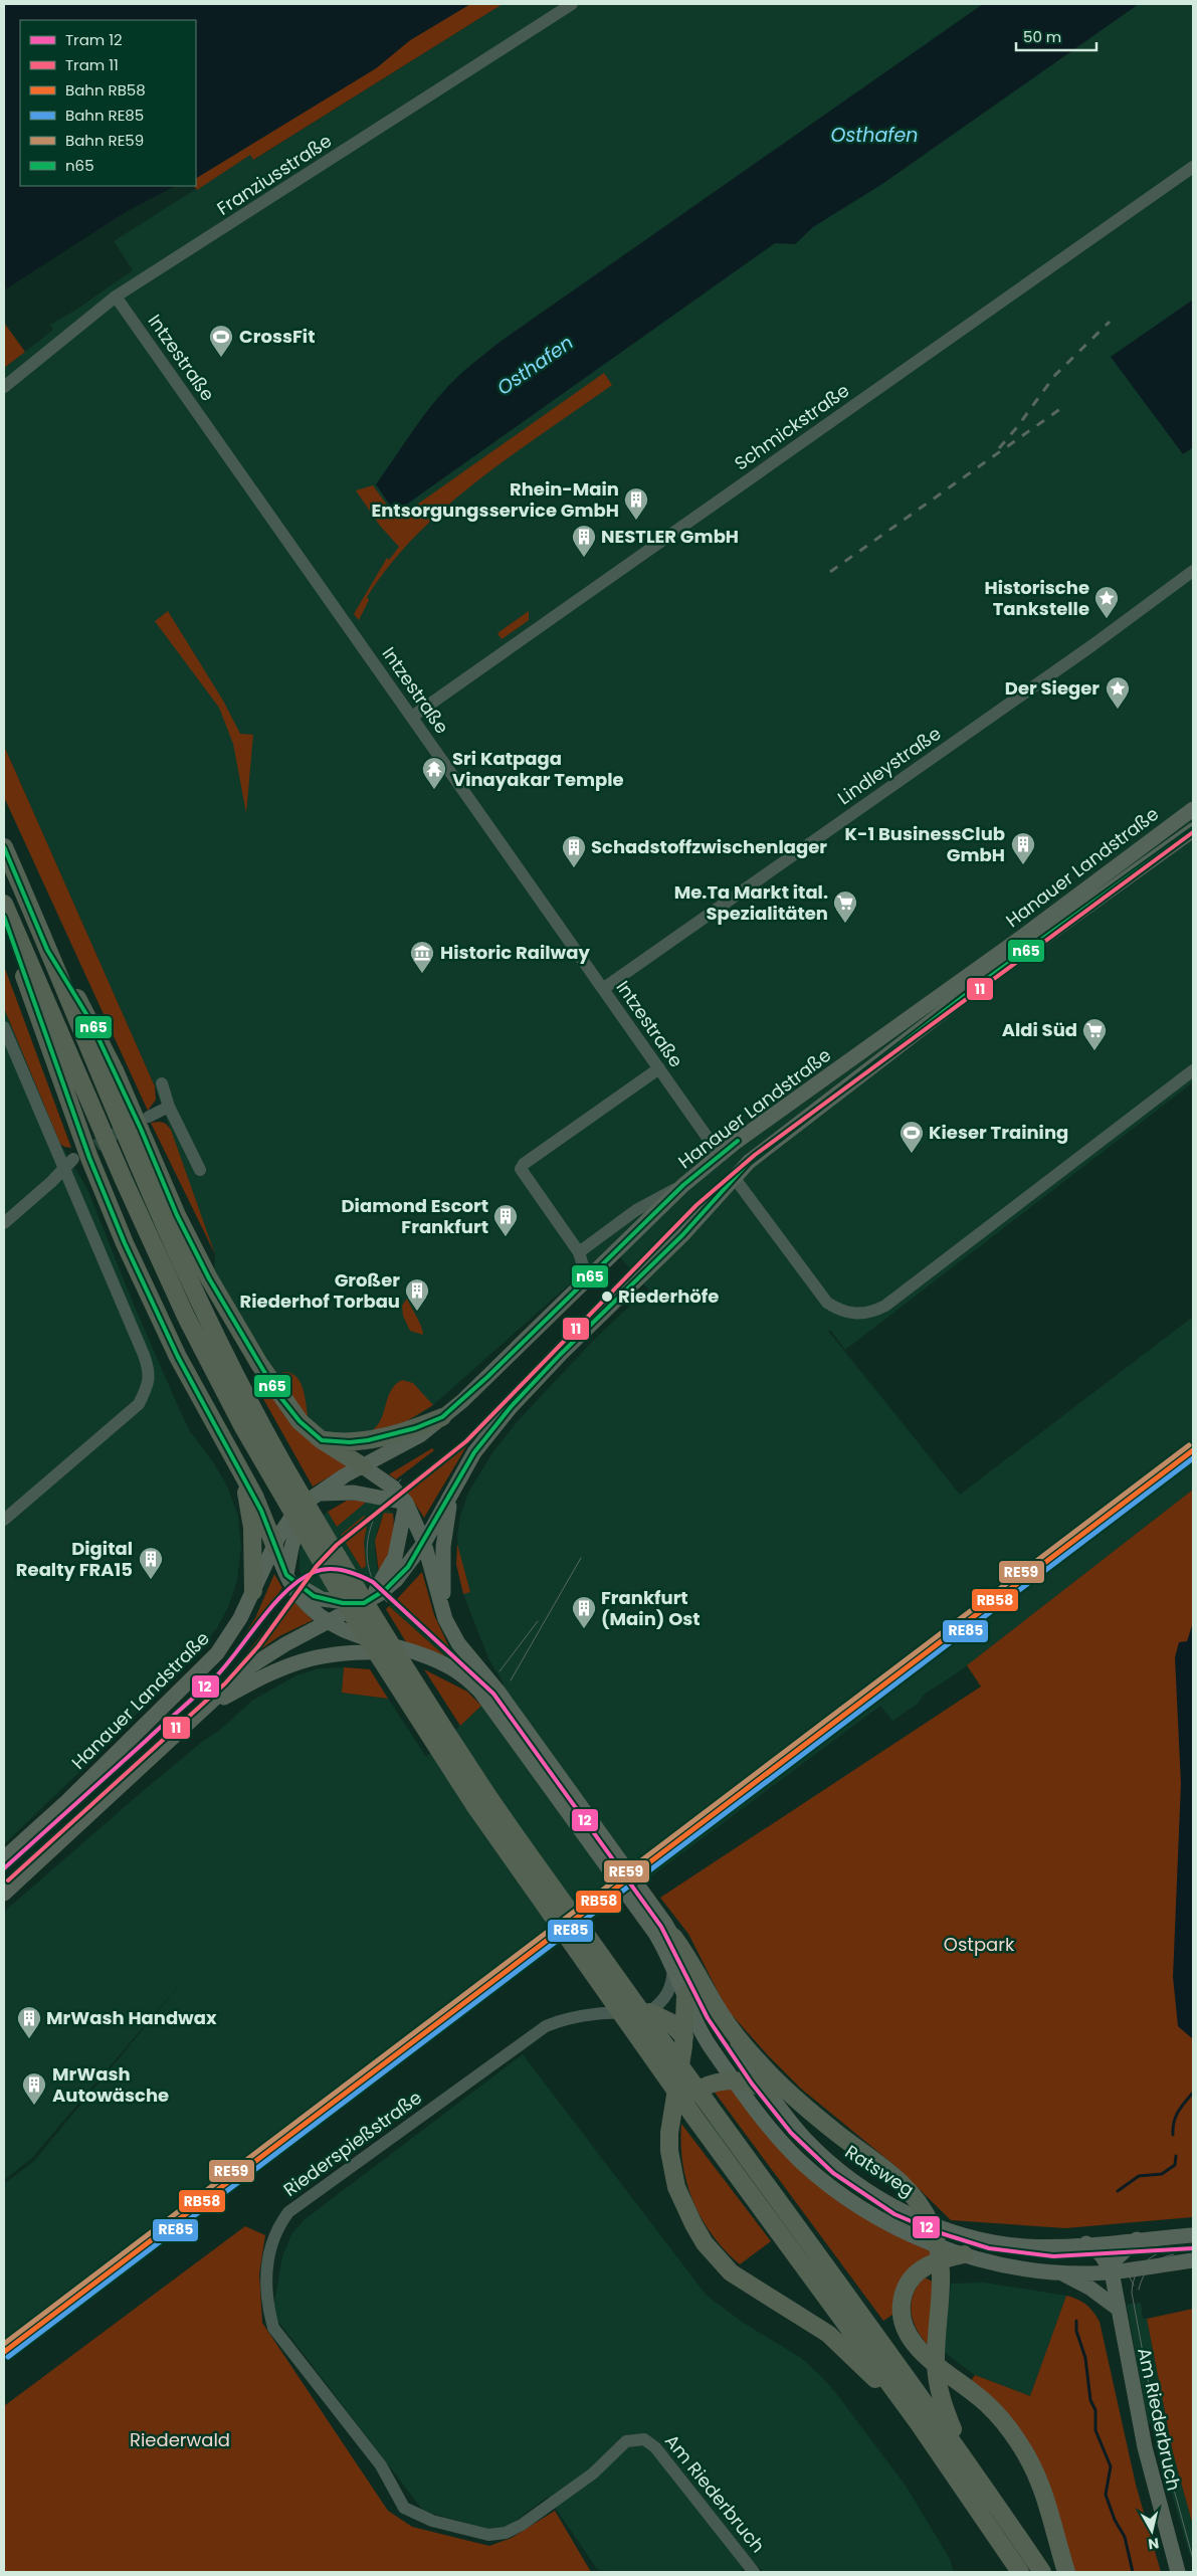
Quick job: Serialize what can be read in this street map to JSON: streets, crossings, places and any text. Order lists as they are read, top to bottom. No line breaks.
{"streets":{"main road":["Hanauer Landstraße","Ratsweg","Am Riederbruch"],"street":["Franziusstraße","Intzestraße","Schmickstraße","Lindleystraße","Riederspießstraße"]},"crossings":[["Franziusstraße","Intzestraße"],["Intzestraße","Schmickstraße"],["Intzestraße","Lindleystraße"],["Intzestraße","Hanauer Landstraße"],["Riederspießstraße","Am Riederbruch"]],"water":["Osthafen"],"parks":["Ostpark","Riederwald"],"places":{"sports":["CrossFit","Kieser Training"],"building":["Rhein-Main Entsorgungsservice GmbH","NESTLER GmbH","K-1 BusinessClub GmbH","Schadstoffzwischenlager","Diamond Escort Frankfurt","Großer Riederhof Torbau","Digital Realty FRA15","Frankfurt (Main) Ost","MrWash Handwax","MrWash Autowäsche"],"place":["Historische Tankstelle","Der Sieger"],"temple":["Sri Katpaga Vinayakar Temple"],"supermarket":["Me.Ta Markt ital. Spezialitäten","Aldi Süd"],"museum":["Historic Railway"],"other":["Riederhöfe"]},"lines":["transit line n65","tram line 11","rail line RE59","rail line RB58","rail line RE85","tram line 12"],"legend":["Tram 12","Tram 11","Bahn RB58","Bahn RE85","Bahn RE59","n65"],"scale_bar":"50 m","north":"bottom"}
